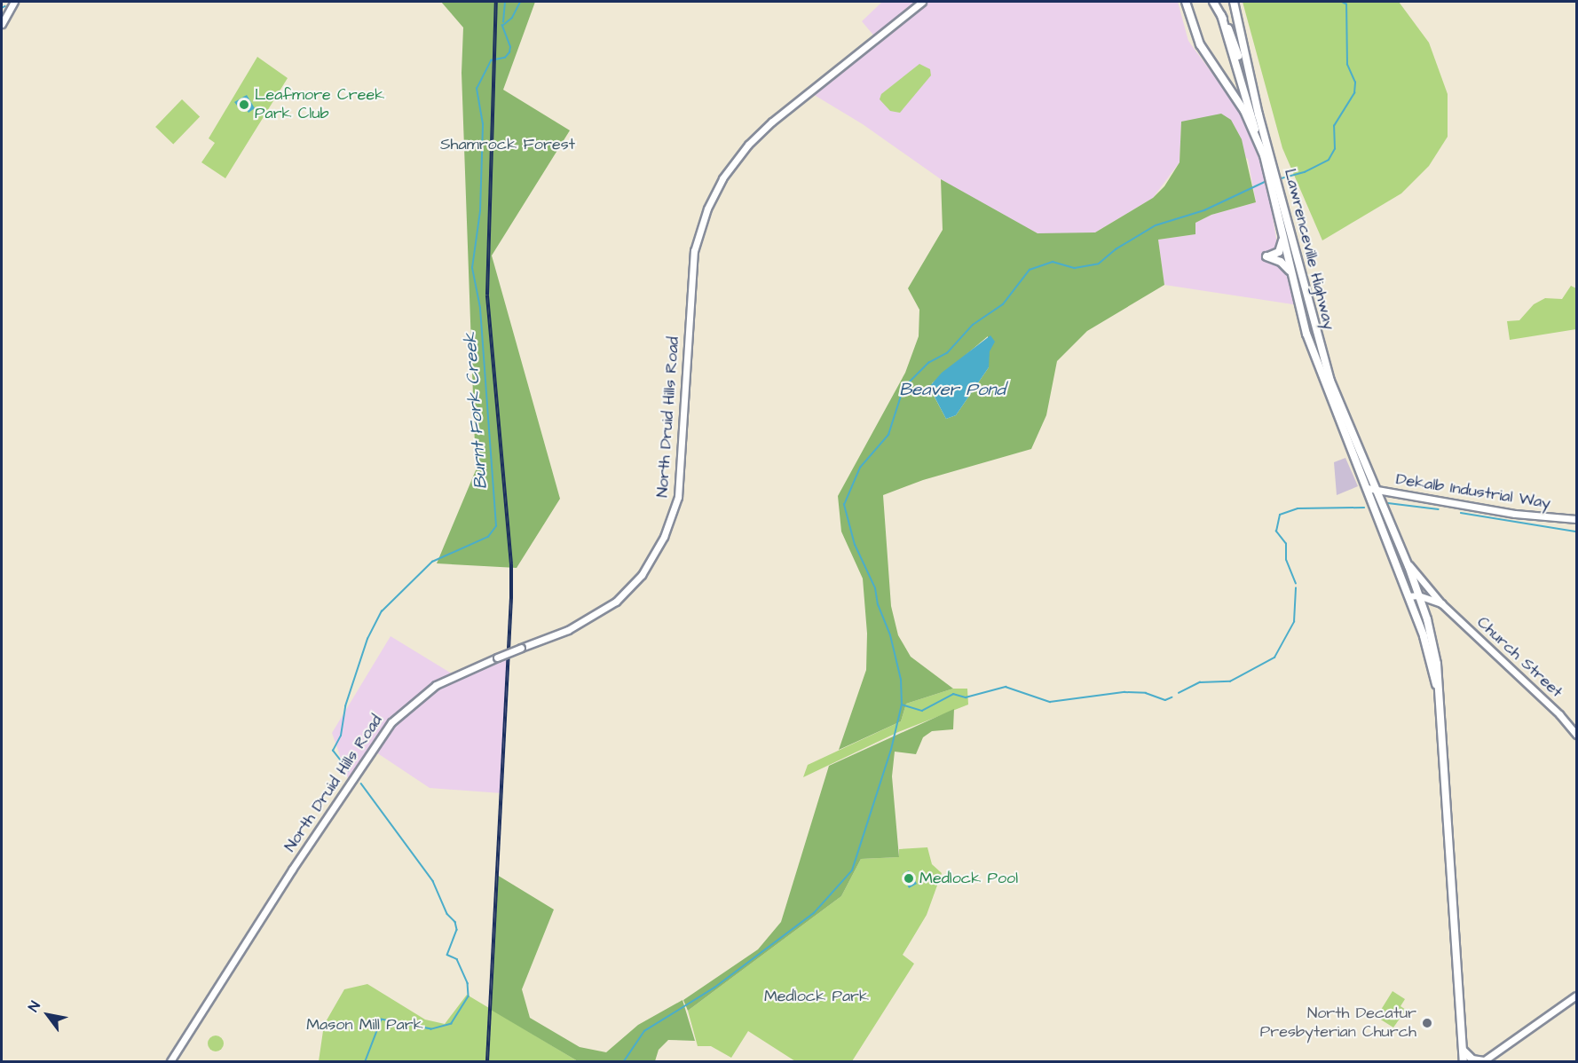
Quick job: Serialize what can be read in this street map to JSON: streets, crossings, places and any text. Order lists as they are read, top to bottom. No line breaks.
{"streets":{"main road":["Lawrenceville Highway","North Druid Hills Road","Dekalb Industrial Way","Church Street"]},"crossings":[["Lawrenceville Highway","Dekalb Industrial Way"],["Lawrenceville Highway","Church Street"]],"water":["Beaver Pond","Burnt Fork Creek"],"parks":["Shamrock Forest","Medlock Park","Mason Mill Park"],"places":["Leafmore Creek Park Club","Medlock Pool","North Decatur Presbyterian Church"],"north":"top left"}
